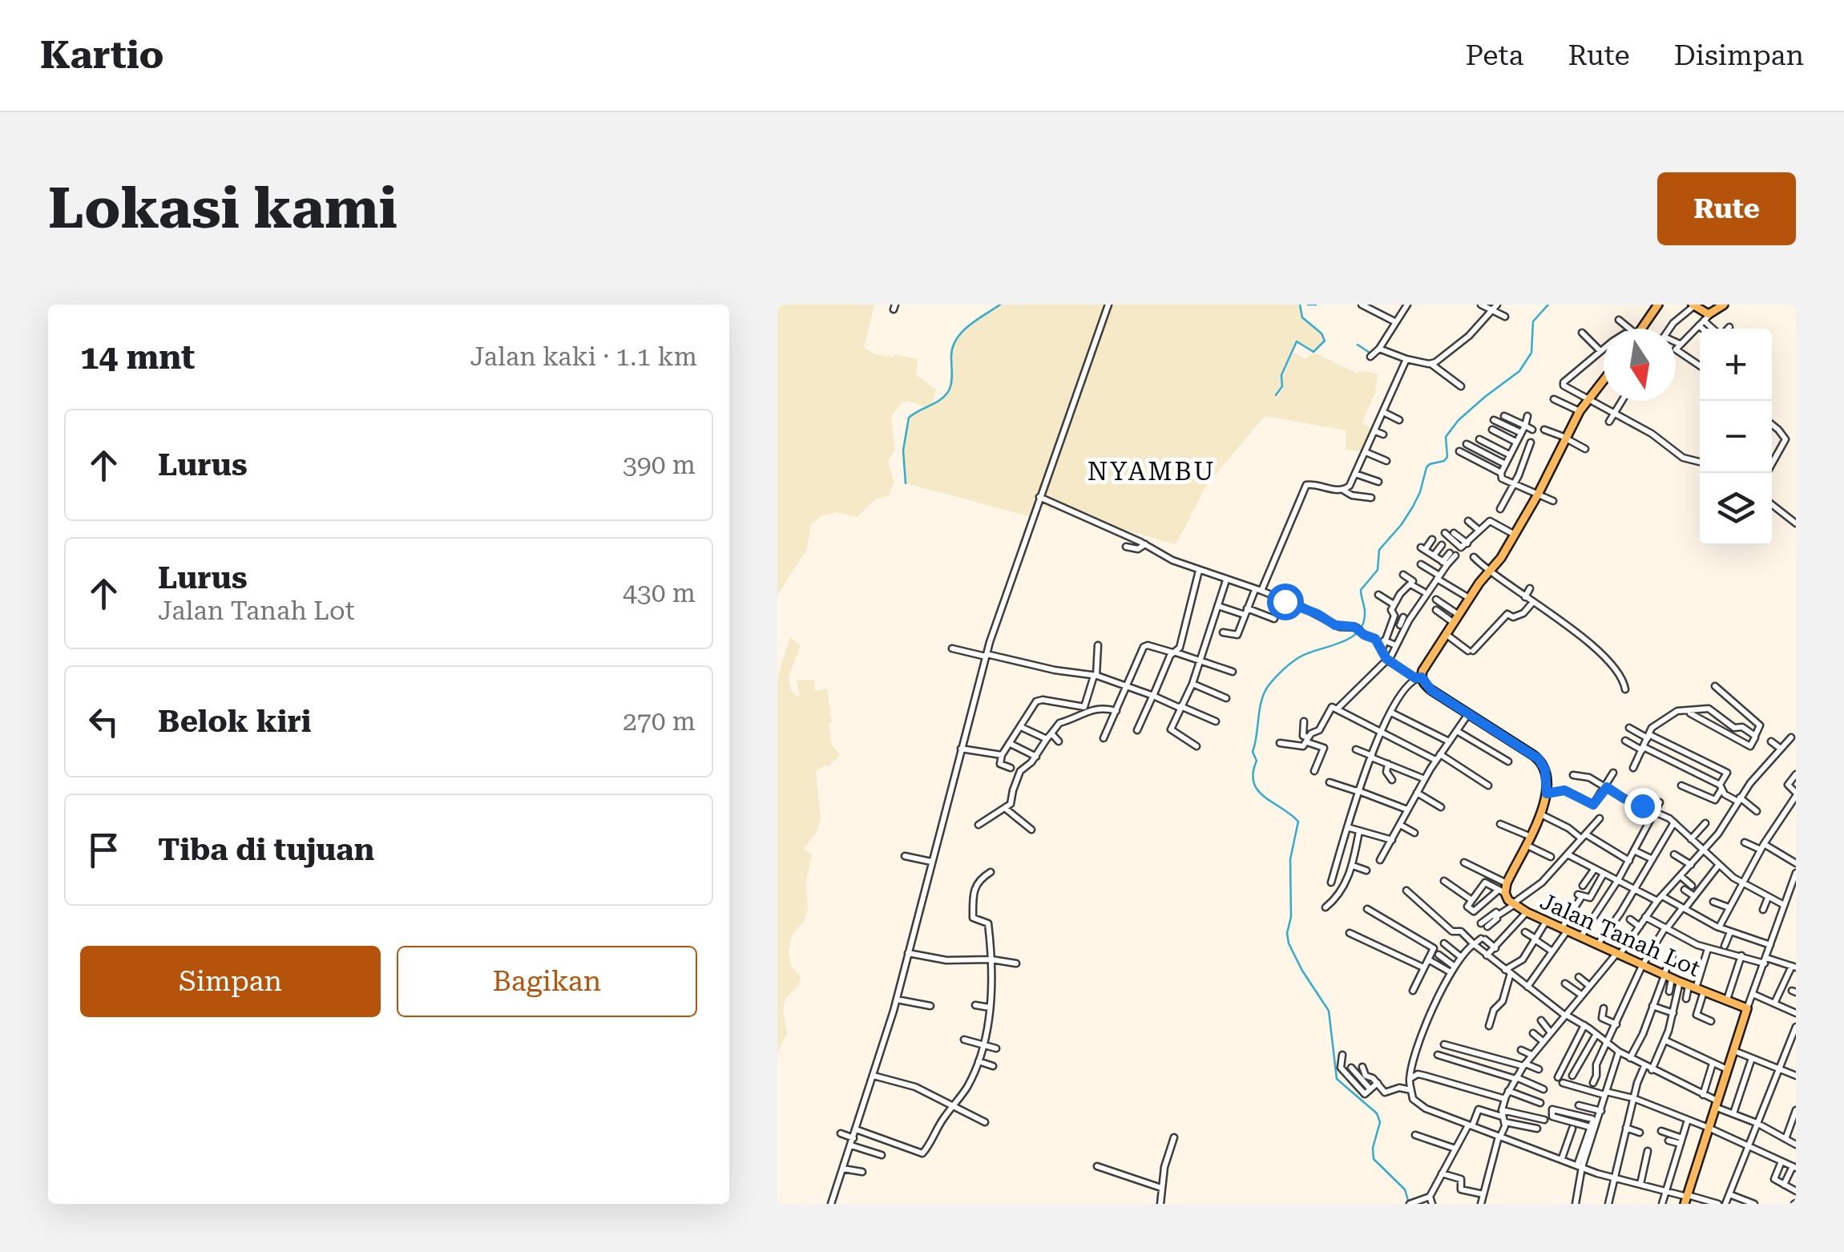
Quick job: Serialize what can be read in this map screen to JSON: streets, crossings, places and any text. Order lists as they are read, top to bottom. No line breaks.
{"streets":{"main road":["Jalan Tanah Lot"]},"districts":["NYAMBU"],"north":"bottom","page":{"header":"Kartio","nav":["Peta","Rute","Disimpan"],"buttons":["Rute",["Simpan","Bagikan"]],"title":"Lokasi kami","heading":["14 mnt","Jalan kaki · 1.1 km"],"map_buttons":["+","−"],"list":[["Lurus","390 m"],["Lurus","Jalan Tanah Lot","430 m"],["Belok kiri","270 m"],"Tiba di tujuan"]}}
